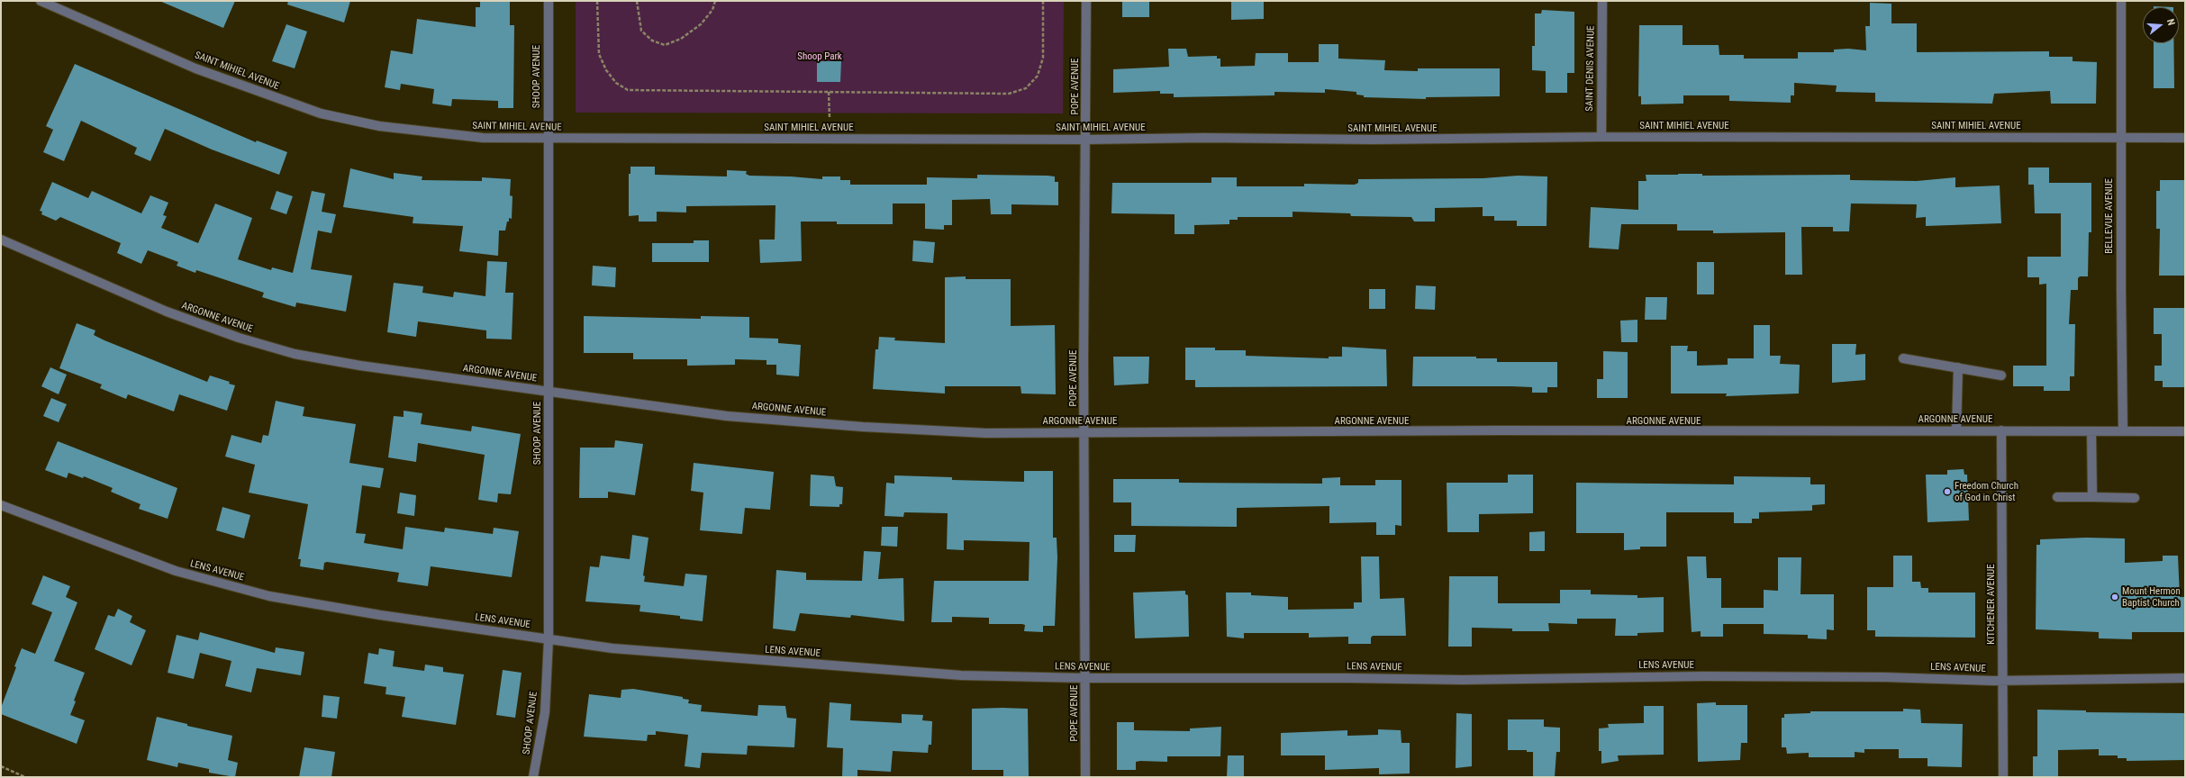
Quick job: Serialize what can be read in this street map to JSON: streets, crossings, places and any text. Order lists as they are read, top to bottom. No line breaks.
{"streets":{"street":["SAINT DENIS AVENUE","SAINT MIHIEL AVENUE","SHOOP AVENUE","POPE AVENUE","BELLEVUE AVENUE","ARGONNE AVENUE","LENS AVENUE","KITCHENER AVENUE"]},"crossings":[["SAINT DENIS AVENUE","SAINT MIHIEL AVENUE"],["SAINT MIHIEL AVENUE","SHOOP AVENUE"],["SAINT MIHIEL AVENUE","POPE AVENUE"],["SAINT MIHIEL AVENUE","BELLEVUE AVENUE"],["SHOOP AVENUE","ARGONNE AVENUE"],["SHOOP AVENUE","LENS AVENUE"],["POPE AVENUE","ARGONNE AVENUE"],["POPE AVENUE","LENS AVENUE"],["BELLEVUE AVENUE","ARGONNE AVENUE"],["ARGONNE AVENUE","KITCHENER AVENUE"],["LENS AVENUE","KITCHENER AVENUE"]],"parks":["Shoop Park"],"places":["Freedom Church of God in Christ","Mount Hermon Baptist Church"],"north":"right"}
